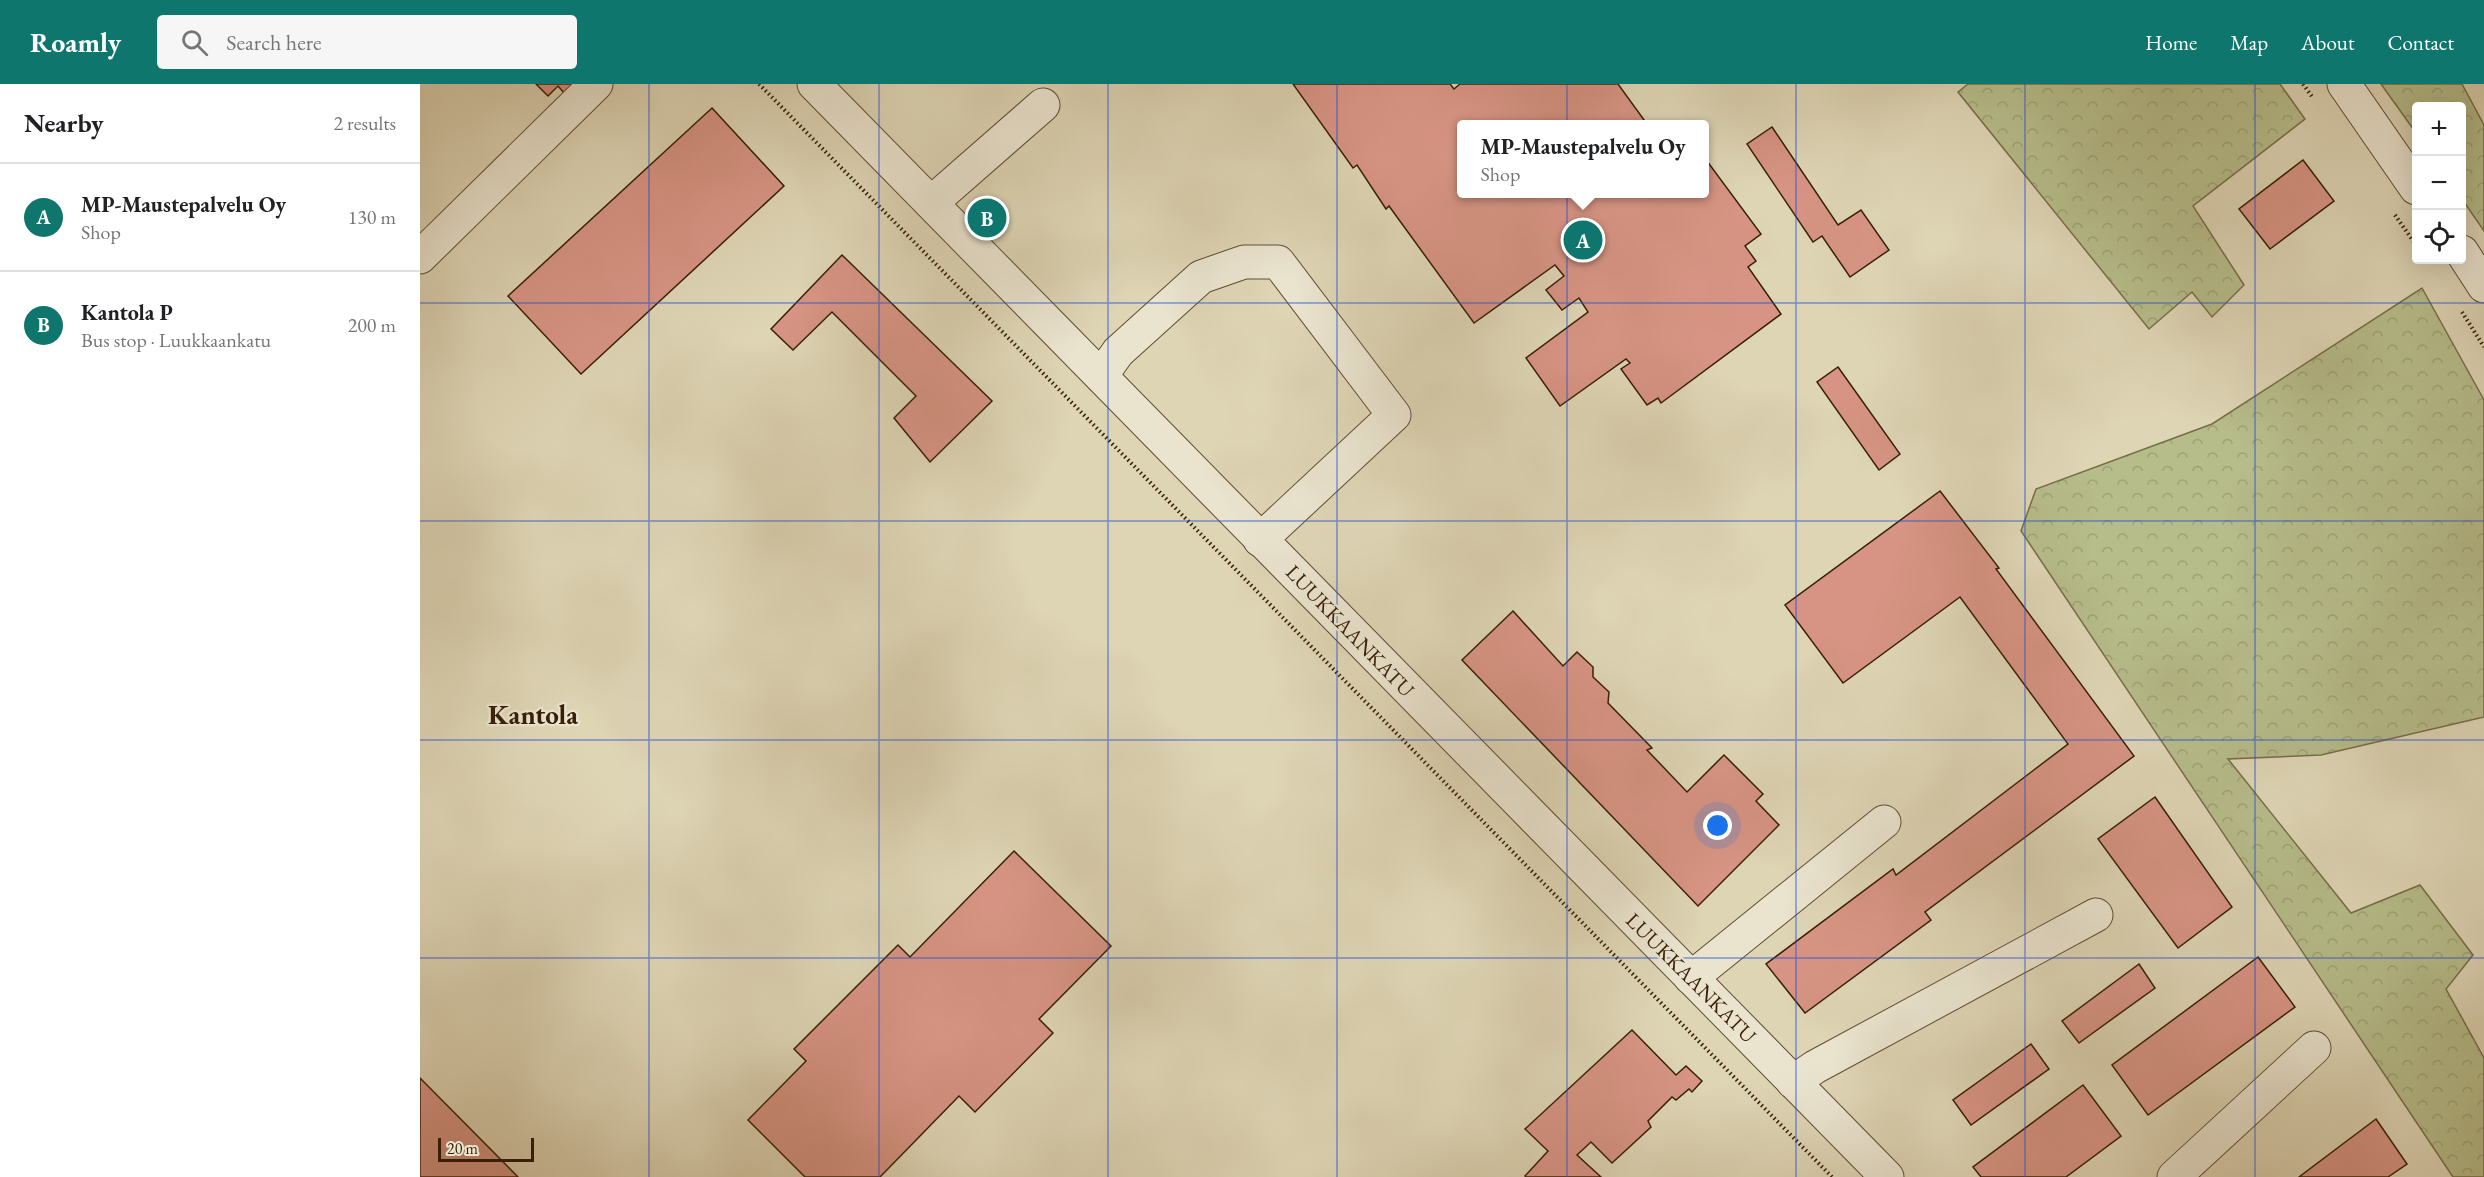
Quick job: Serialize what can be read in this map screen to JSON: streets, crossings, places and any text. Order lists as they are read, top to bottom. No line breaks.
{"streets":{"street":["LUUKKAANKATU"]},"districts":["Kantola"],"scale_bar":"20 m","page":{"header":"Roamly","search":"Search here","nav":["Home","Map","About","Contact"],"heading":["Nearby","2 results"],"map_buttons":["+","−"],"popup":["MP-Maustepalvelu Oy","Shop"],"list":[{"mark":"A","name":"MP-Maustepalvelu Oy","note":"Shop","value":"130 m"},{"mark":"B","name":"Kantola P","note":"Bus stop · Luukkaankatu","value":"200 m"}],"pins":["B","A"],"scale":"20 m"}}
